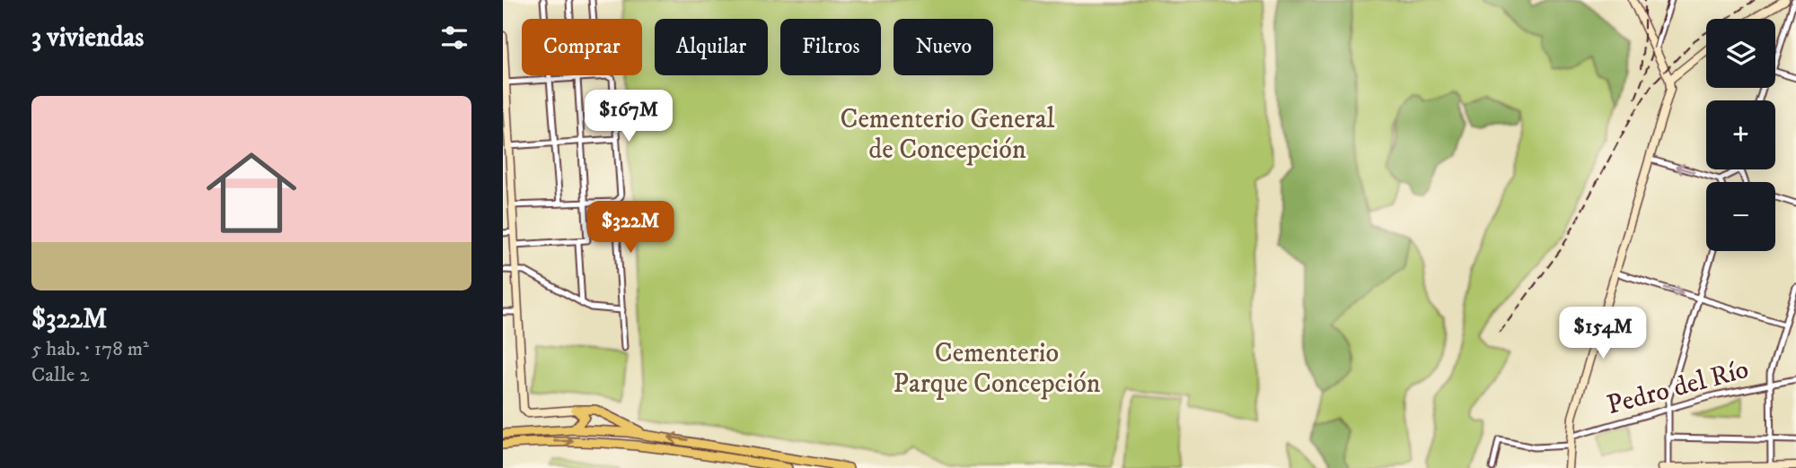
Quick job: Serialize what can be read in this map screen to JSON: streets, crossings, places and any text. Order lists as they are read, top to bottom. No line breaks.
{"streets":{"street":["Pedro del Río"]},"parks":["Cementerio General de Concepción","Cementerio Parque Concepción"],"page":{"heading":"3 viviendas","map_buttons":["+","−"],"chip":["Comprar","Alquilar","Filtros","Nuevo"],"list":[{"name":"$322M","note":"5 hab. · 178 m² · Calle 2"}],"price":["$167M","$322M","$154M"]}}
